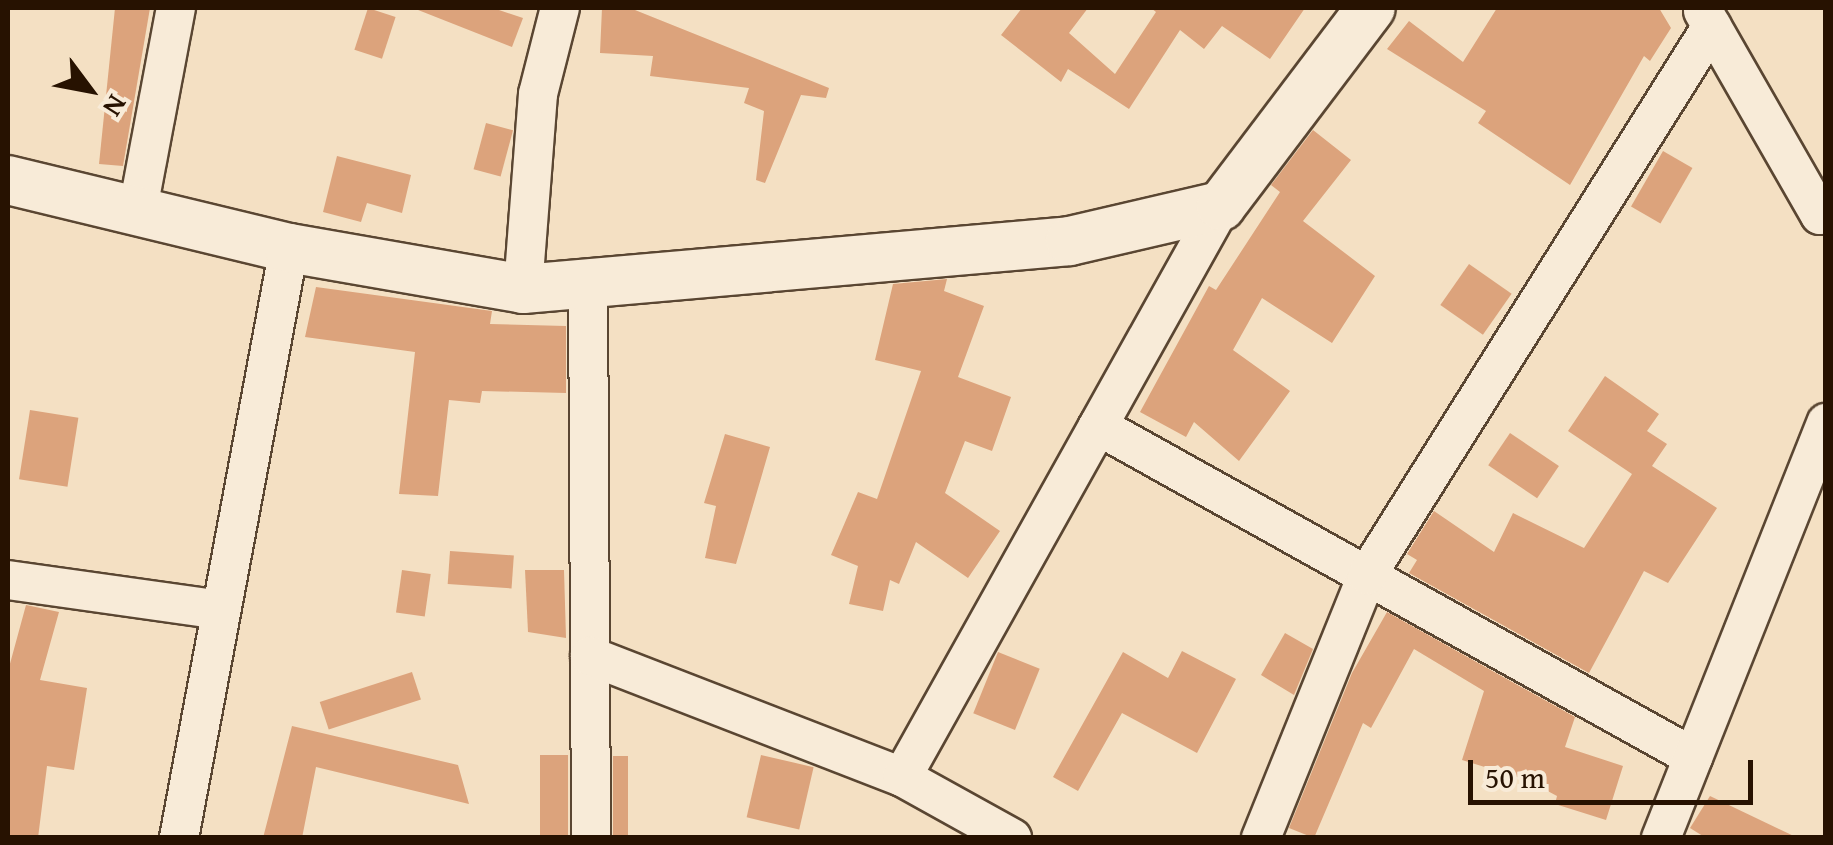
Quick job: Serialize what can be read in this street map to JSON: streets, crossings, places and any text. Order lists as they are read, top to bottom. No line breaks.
{"scale_bar":"50 m","north":"bottom right"}
